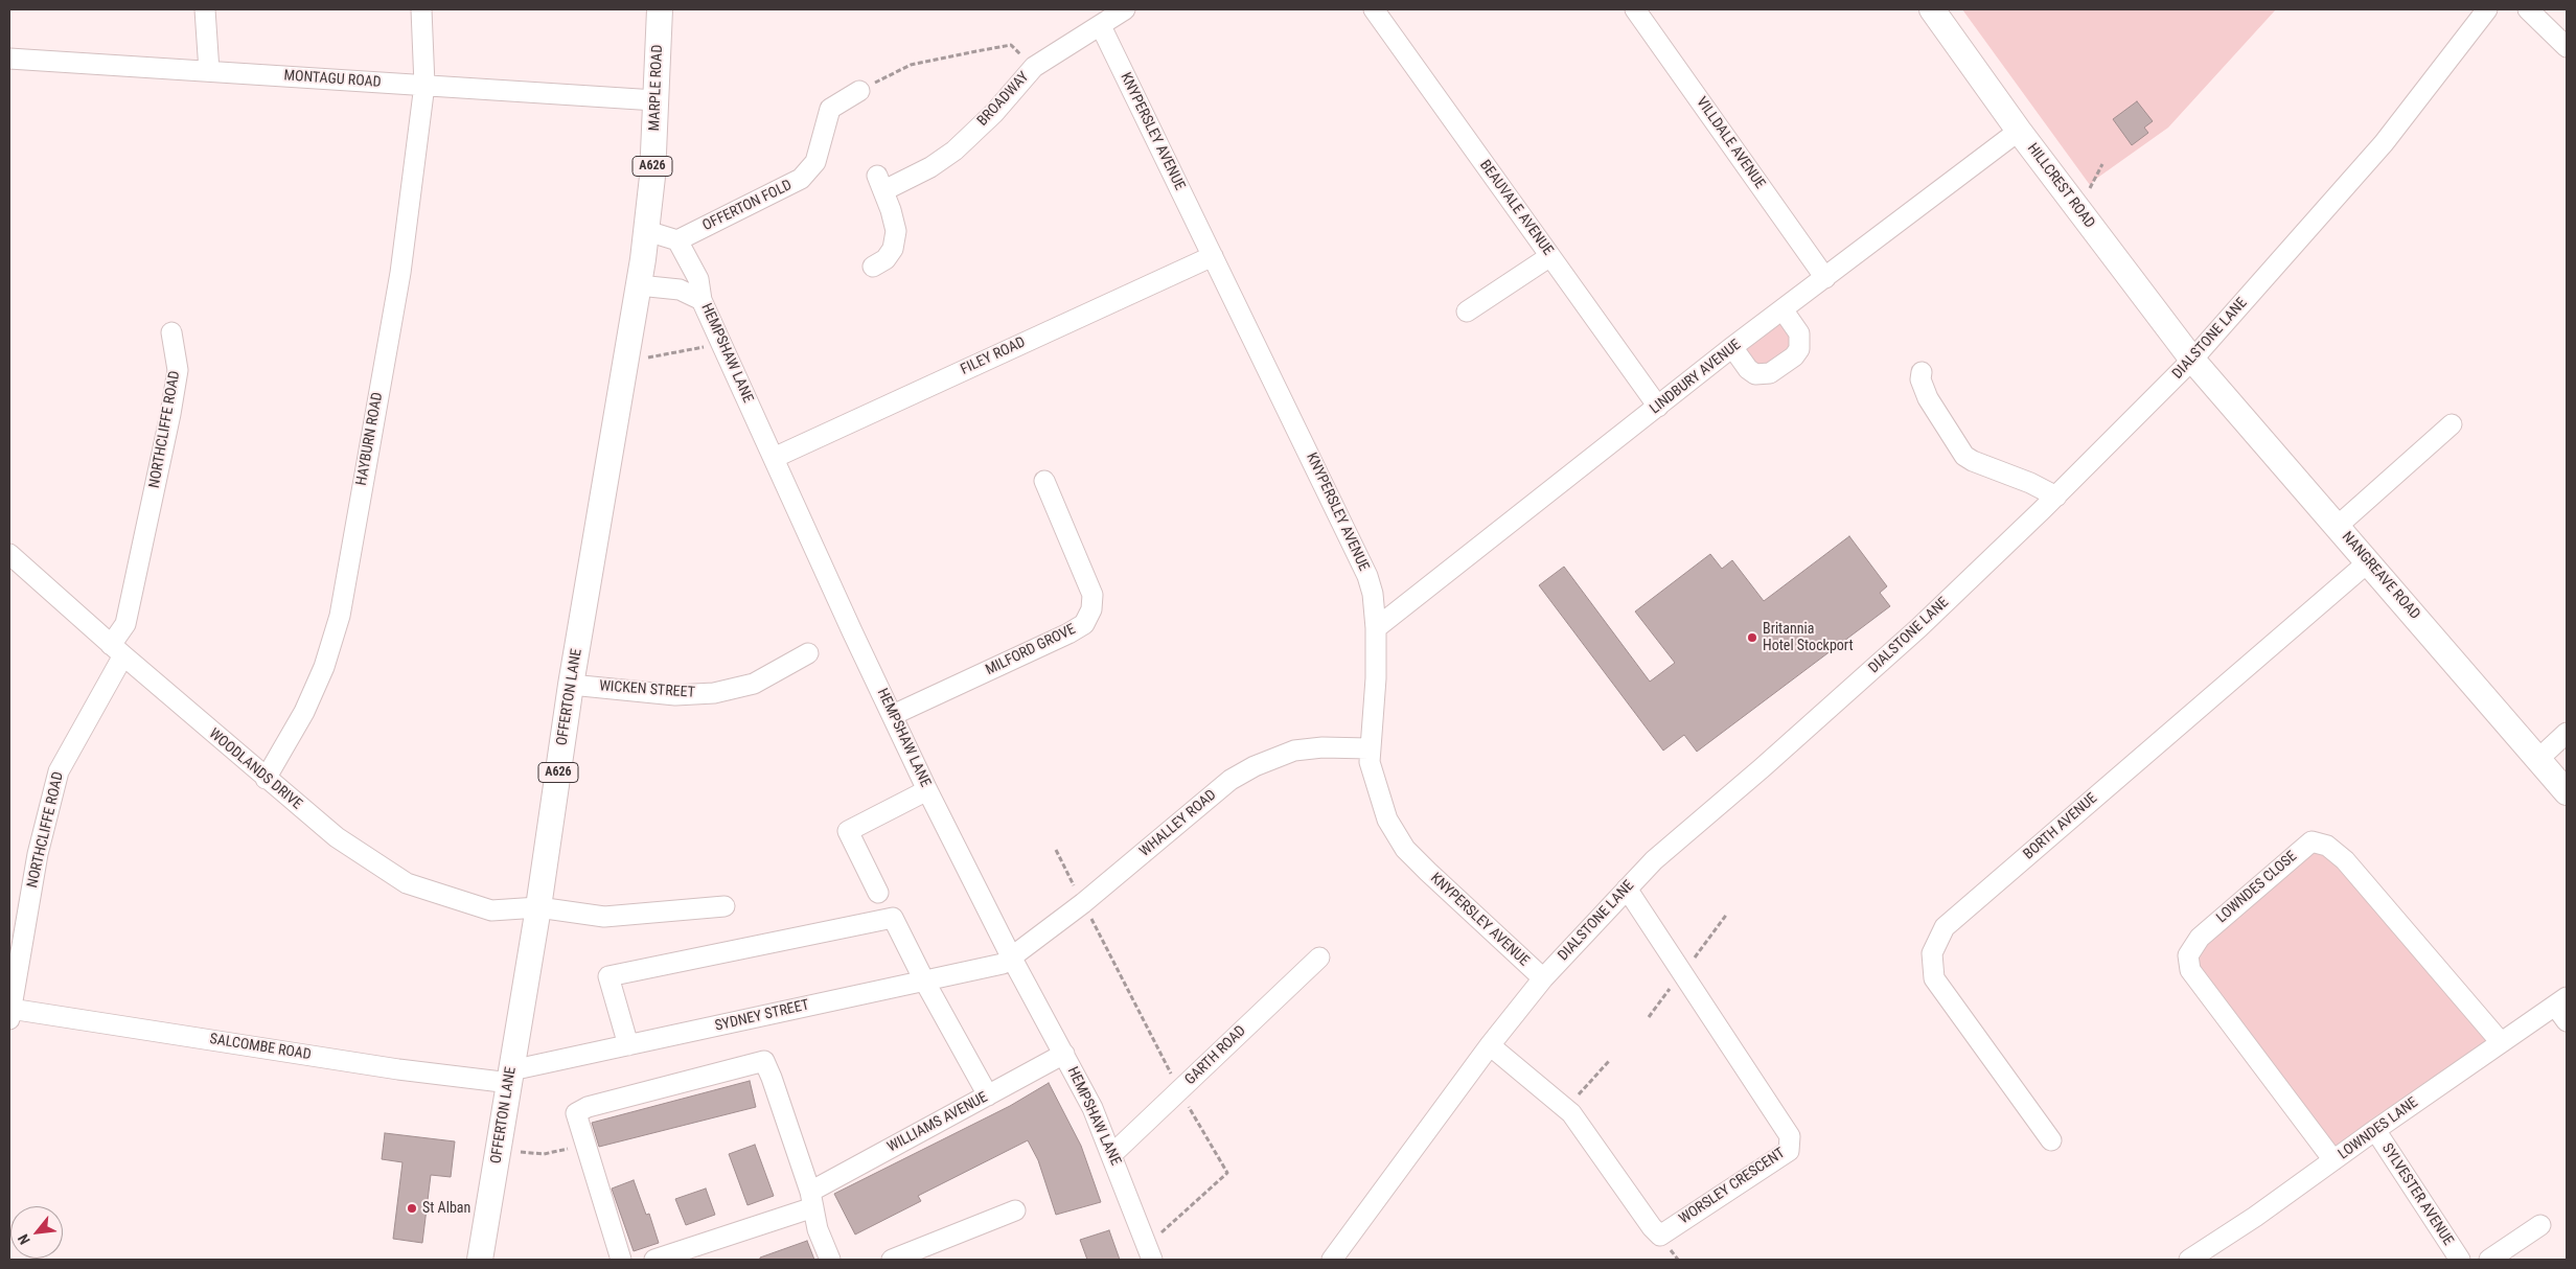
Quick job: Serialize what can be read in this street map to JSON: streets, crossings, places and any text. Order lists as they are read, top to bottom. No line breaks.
{"streets":{"main road":["MARPLE ROAD","A626","HILLCREST ROAD","NANGREAVE ROAD","OFFERTON LANE"],"street":["MONTAGU ROAD","BROADWAY","KNYPERSLEY AVENUE","VILLDALE AVENUE","OFFERTON FOLD","BEAUVALE AVENUE","DIALSTONE LANE","HEMPSHAW LANE","FILEY ROAD","LINDBURY AVENUE","NORTHCLIFFE ROAD","HAYBURN ROAD","MILFORD GROVE","WICKEN STREET","WOODLANDS DRIVE","WHALLEY ROAD","BORTH AVENUE","LOWNDES CLOSE","SYDNEY STREET","SALCOMBE ROAD","GARTH ROAD","WILLIAMS AVENUE","LOWNDES LANE","WORSLEY CRESCENT","SYLVESTER AVENUE"]},"crossings":[["MONTAGU ROAD","MARPLE ROAD"],["MONTAGU ROAD","HAYBURN ROAD"],["MARPLE ROAD","OFFERTON LANE"],["BROADWAY","KNYPERSLEY AVENUE"],["KNYPERSLEY AVENUE","DIALSTONE LANE"],["KNYPERSLEY AVENUE","FILEY ROAD"],["KNYPERSLEY AVENUE","LINDBURY AVENUE"],["KNYPERSLEY AVENUE","WHALLEY ROAD"],["VILLDALE AVENUE","LINDBURY AVENUE"],["HILLCREST ROAD","DIALSTONE LANE"],["HILLCREST ROAD","LINDBURY AVENUE"],["HILLCREST ROAD","NANGREAVE ROAD"],["OFFERTON FOLD","HEMPSHAW LANE"],["BEAUVALE AVENUE","LINDBURY AVENUE"],["DIALSTONE LANE","NANGREAVE ROAD"],["DIALSTONE LANE","WORSLEY CRESCENT"],["HEMPSHAW LANE","FILEY ROAD"],["HEMPSHAW LANE","MILFORD GROVE"],["HEMPSHAW LANE","WHALLEY ROAD"],["HEMPSHAW LANE","SYDNEY STREET"],["HEMPSHAW LANE","GARTH ROAD"],["HEMPSHAW LANE","WILLIAMS AVENUE"],["NORTHCLIFFE ROAD","WOODLANDS DRIVE"],["NORTHCLIFFE ROAD","SALCOMBE ROAD"],["HAYBURN ROAD","WOODLANDS DRIVE"],["NANGREAVE ROAD","BORTH AVENUE"],["WICKEN STREET","OFFERTON LANE"],["OFFERTON LANE","WOODLANDS DRIVE"],["OFFERTON LANE","SYDNEY STREET"],["OFFERTON LANE","SALCOMBE ROAD"],["WHALLEY ROAD","SYDNEY STREET"],["LOWNDES CLOSE","LOWNDES LANE"],["SYDNEY STREET","SALCOMBE ROAD"],["LOWNDES LANE","SYLVESTER AVENUE"]],"places":["Britannia Hotel Stockport","St Alban"],"north":"bottom left"}
